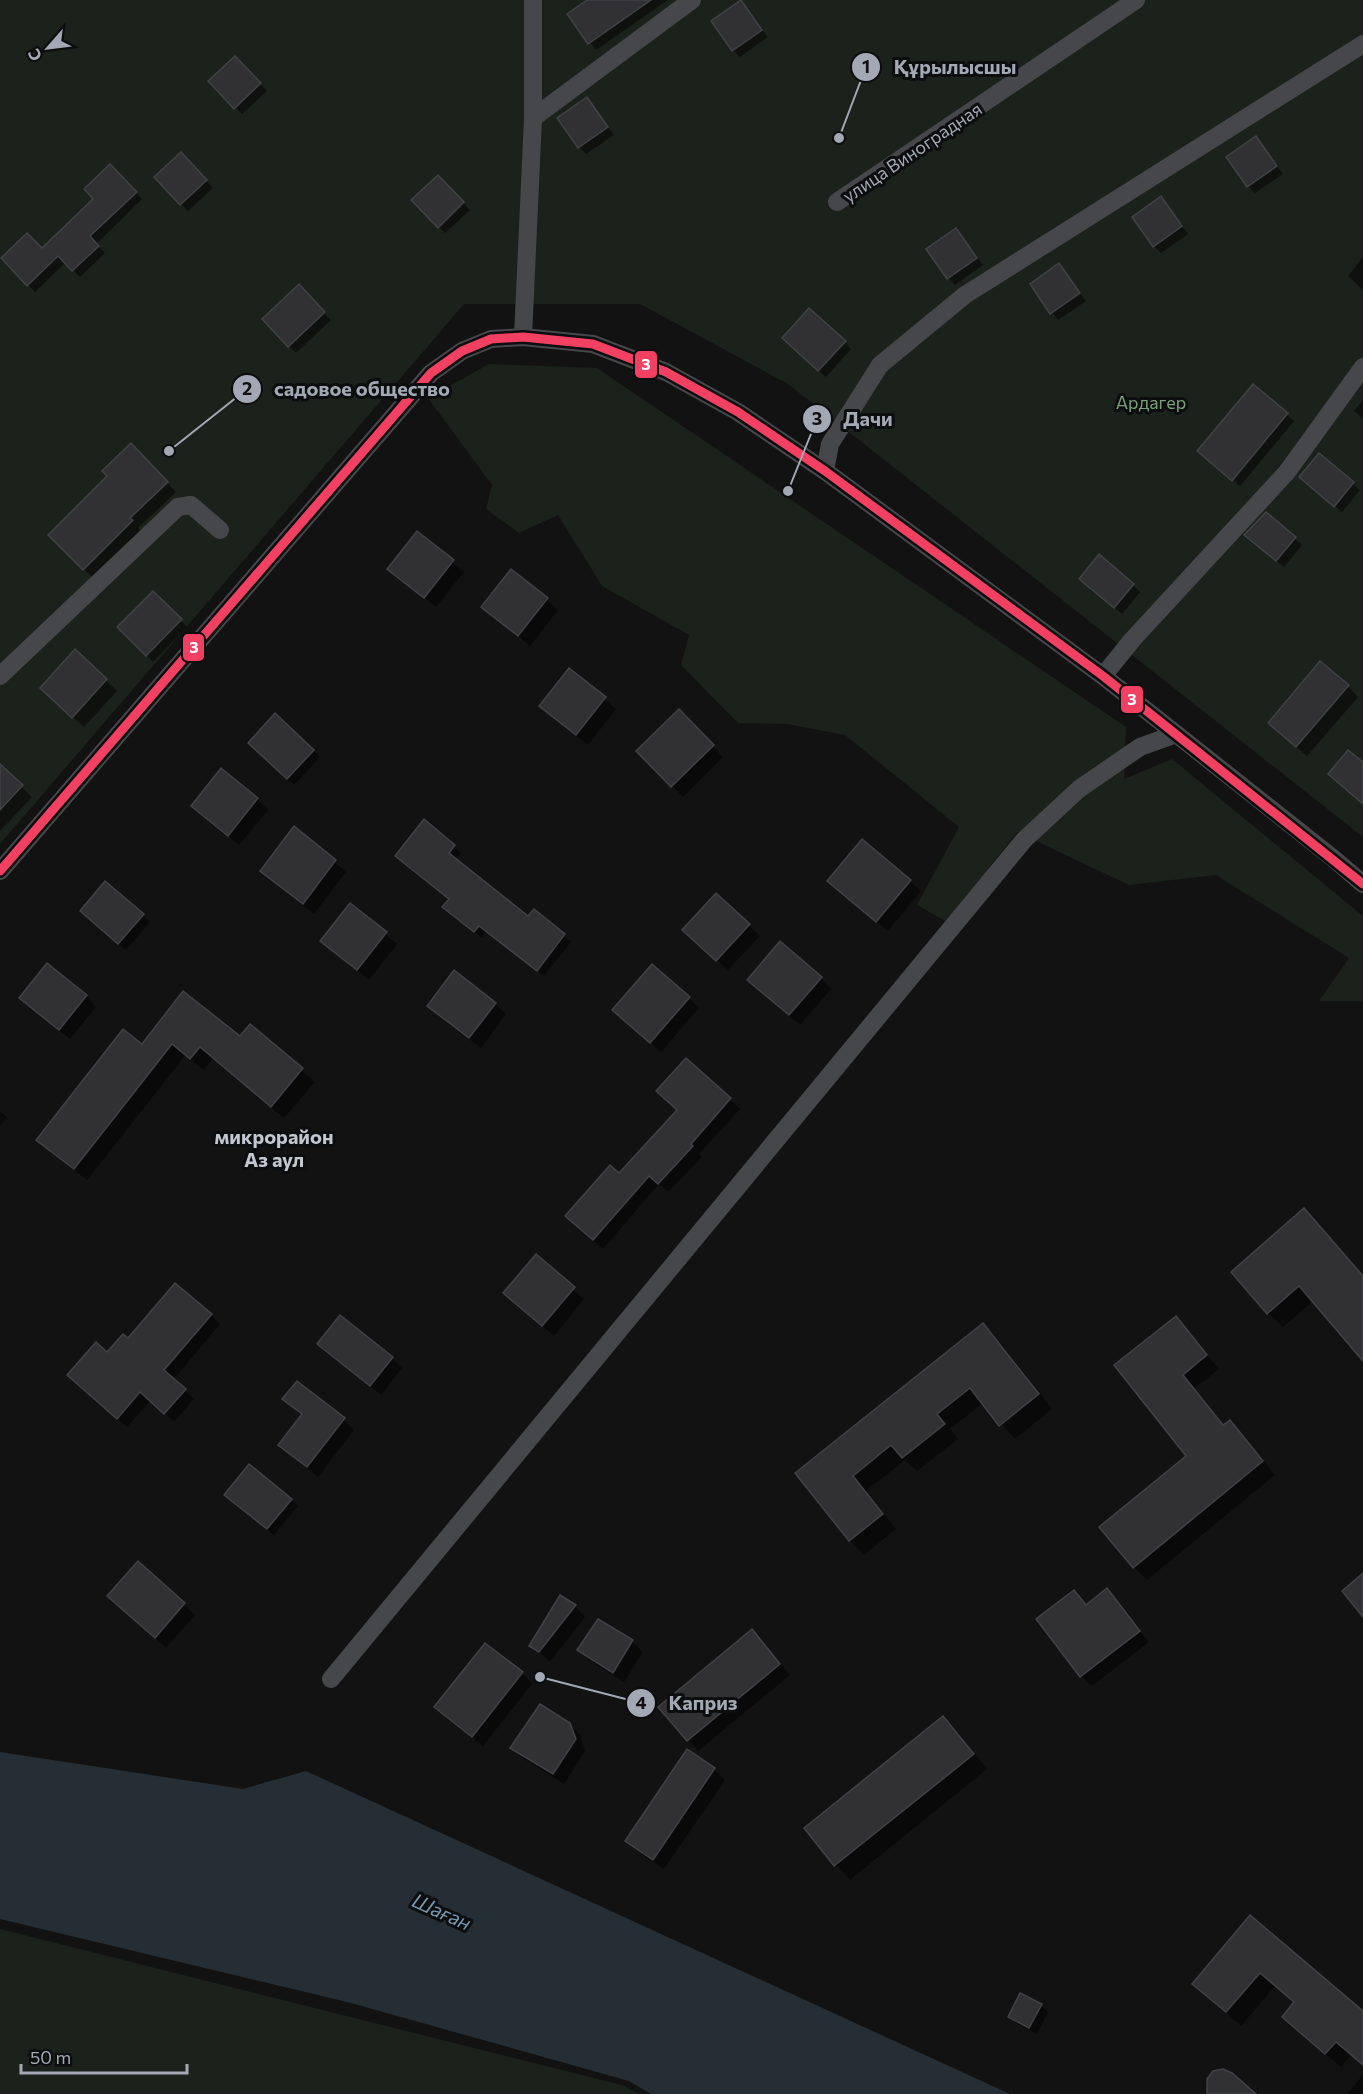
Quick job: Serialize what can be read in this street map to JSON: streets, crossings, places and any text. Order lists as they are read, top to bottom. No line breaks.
{"streets":{"street":["улица Виноградная"]},"districts":["микрорайон Аз аул"],"water":["Шаған"],"parks":["Ардагер"],"places":["Құрылысшы","садовое общество","Дачи","Каприз"],"lines":["transit line 3"],"scale_bar":"50 m","north":"bottom left"}
